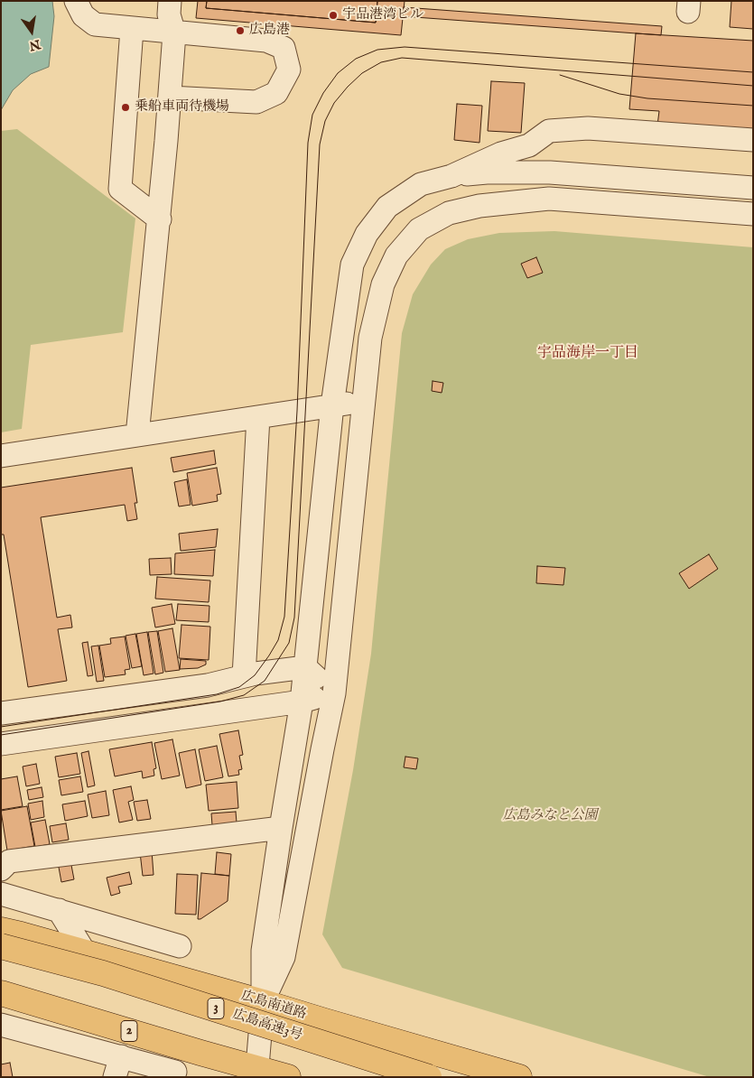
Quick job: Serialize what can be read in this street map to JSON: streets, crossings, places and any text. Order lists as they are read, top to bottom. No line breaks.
{"streets":{"highway":["広島南道路","3","広島高速3号","2"]},"districts":["宇品海岸一丁目"],"parks":["広島みなと公園"],"places":["宇品港湾ビル","広島港","乗船車両待機場"],"north":"bottom"}
